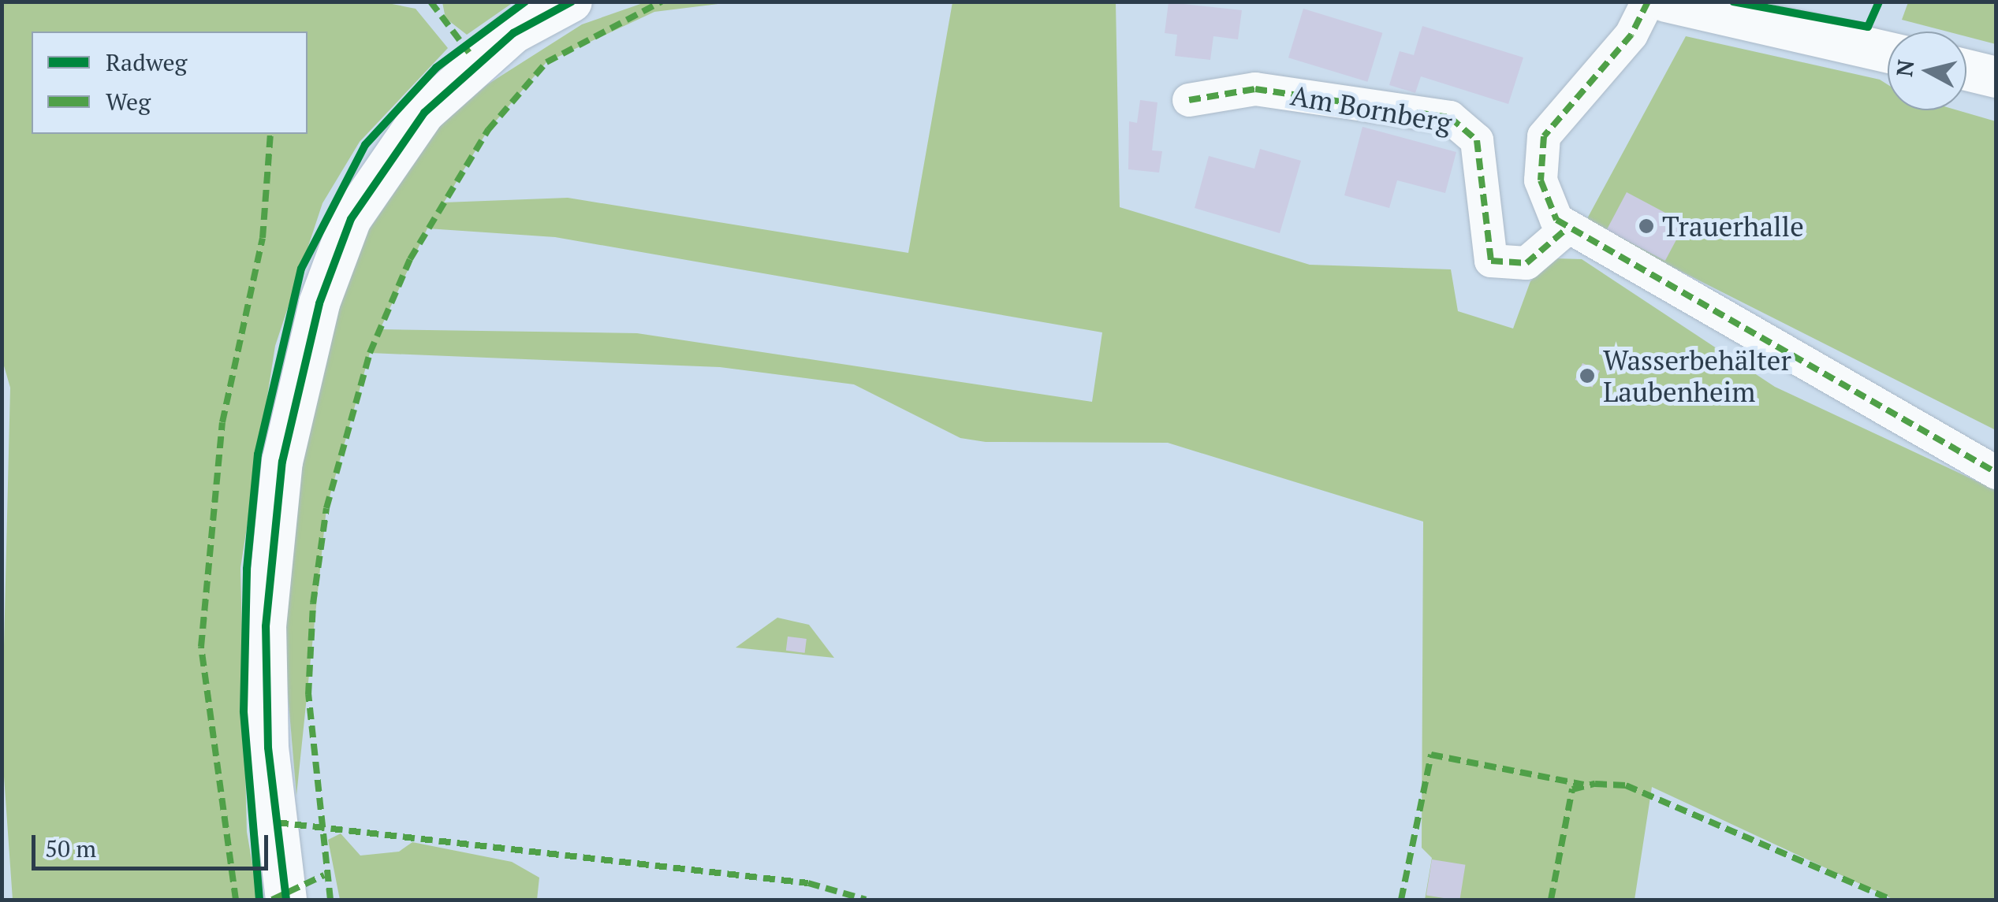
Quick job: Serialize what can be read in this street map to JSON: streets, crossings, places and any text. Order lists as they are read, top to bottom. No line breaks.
{"streets":{"street":["Am Bornberg"]},"places":["Trauerhalle","Wasserbehälter Laubenheim"],"legend":["Radweg","Weg"],"scale_bar":"50 m","north":"left"}
